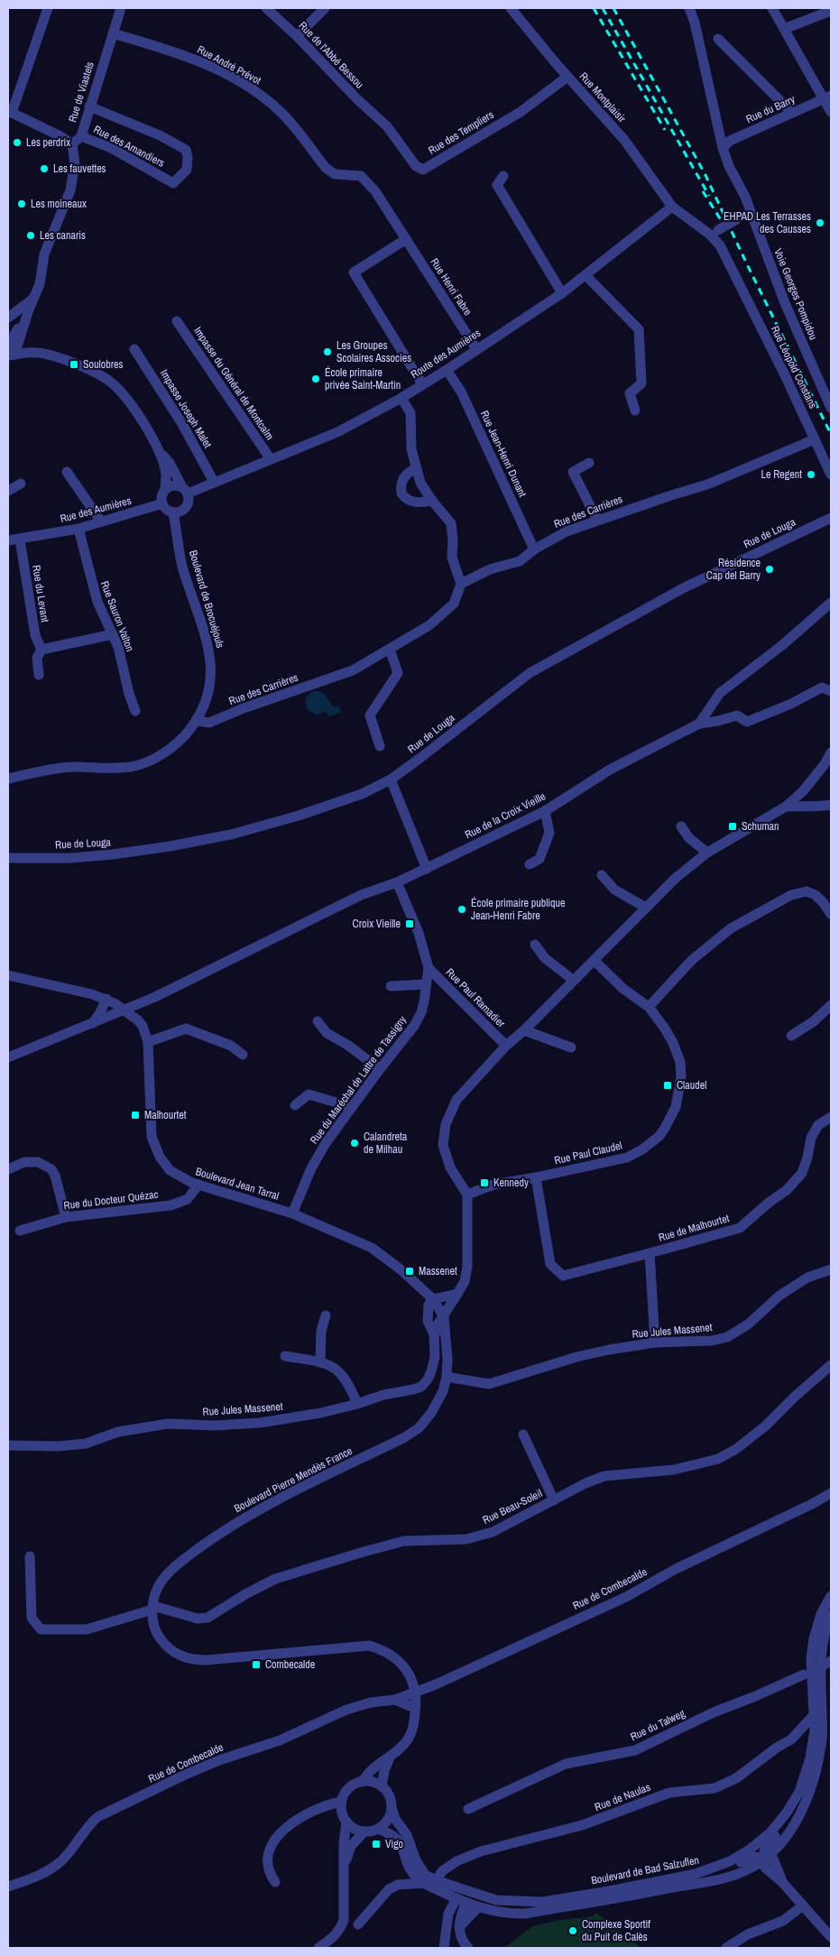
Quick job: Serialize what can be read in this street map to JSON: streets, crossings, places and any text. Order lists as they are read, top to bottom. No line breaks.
{"streets":{"street":["Rue de l'Abbé Bessou","Rue André Prévot","Rue de Viastels","Rue Montplaisir","Rue du Barry","Rue des Templiers","Rue des Amandiers","Rue Henri Fabre","Voie Georges Pompidou","Route des Aumières","Rue Léopold Constans","Impasse du Général de Montcalm","Impasse Joseph Malet","Rue Jean-Henri Dunant","Rue des Aumières","Rue des Carrières","Rue de Louga","Rue du Levant","Boulevard de Brocuéjouls","Rue Sauron Valton","Rue de la Croix Vieille","Rue Paul Ramadier","Rue du Maréchal de Lattre de Tassigny","Rue Paul Claudel","Boulevard Jean Tarral","Rue du Docteur Quézac","Rue de Malhourtet","Rue Jules Massenet","Boulevard Pierre Mendès France","Rue Beau-Soleil","Rue de Combecalde","Rue du Talweg","Rue de Naulas","Boulevard de Bad Salzuflen"]},"crossings":[["Rue de l'Abbé Bessou","Rue des Templiers"],["Rue André Prévot","Rue de Viastels"],["Rue André Prévot","Rue Henri Fabre"],["Rue de Viastels","Rue des Amandiers"],["Rue Montplaisir","Rue des Templiers"],["Rue Montplaisir","Route des Aumières"],["Rue Montplaisir","Rue Léopold Constans"],["Rue du Barry","Voie Georges Pompidou"],["Rue Henri Fabre","Route des Aumières"],["Route des Aumières","Impasse du Général de Montcalm"],["Route des Aumières","Impasse Joseph Malet"],["Route des Aumières","Rue Jean-Henri Dunant"],["Route des Aumières","Rue des Aumières"],["Route des Aumières","Boulevard de Brocuéjouls"],["Rue Léopold Constans","Rue des Carrières"],["Rue Jean-Henri Dunant","Rue des Carrières"],["Rue des Aumières","Rue du Levant"],["Rue des Aumières","Boulevard de Brocuéjouls"],["Rue des Aumières","Rue Sauron Valton"],["Rue des Carrières","Boulevard de Brocuéjouls"],["Rue de la Croix Vieille","Rue du Maréchal de Lattre de Tassigny"],["Rue de la Croix Vieille","Boulevard Jean Tarral"],["Rue Paul Ramadier","Rue du Maréchal de Lattre de Tassigny"],["Rue du Maréchal de Lattre de Tassigny","Boulevard Jean Tarral"],["Rue Paul Claudel","Rue Jules Massenet"],["Boulevard Jean Tarral","Rue du Docteur Quézac"],["Boulevard Jean Tarral","Rue Jules Massenet"],["Boulevard Jean Tarral","Boulevard Pierre Mendès France"],["Rue de Malhourtet","Rue Jules Massenet"],["Rue Jules Massenet","Boulevard Pierre Mendès France"],["Boulevard Pierre Mendès France","Rue Beau-Soleil"],["Boulevard Pierre Mendès France","Rue de Combecalde"],["Boulevard Pierre Mendès France","Boulevard de Bad Salzuflen"],["Rue de Naulas","Boulevard de Bad Salzuflen"]],"places":{"other":["Les perdrix","Les fauvettes","Les moineaux","EHPAD Les Terrasses des Causses","Les canaris","Les Groupes Scolaires Associes","École primaire privée Saint-Martin","Le Regent","Résidence Cap del Barry","École primaire publique Jean-Henri Fabre","Calandreta de Milhau","Complexe Sportif du Puit de Calès"],"transit":["Soulobres","Schuman","Croix Vieille","Claudel","Malhourtet","Kennedy","Massenet","Combecalde","Vigo"]}}
